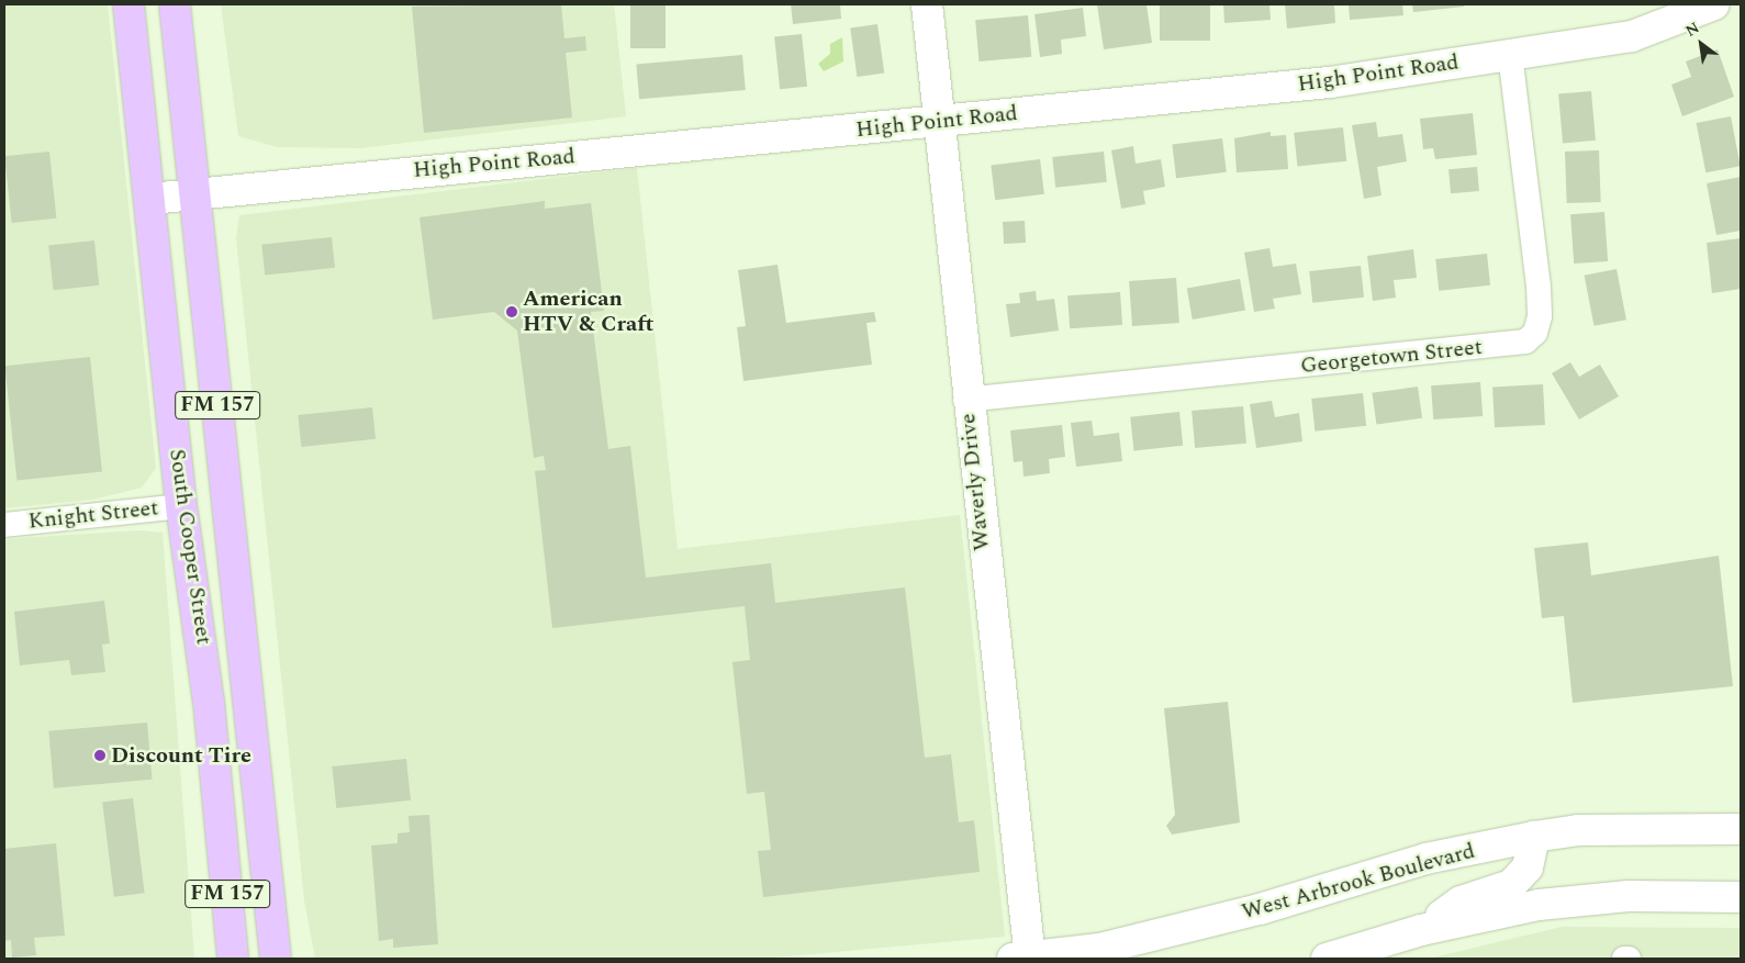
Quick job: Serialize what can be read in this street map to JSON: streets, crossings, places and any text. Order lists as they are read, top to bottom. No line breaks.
{"streets":{"main road":["FM 157","South Cooper Street"],"street":["High Point Road","Georgetown Street","Waverly Drive","Knight Street","West Arbrook Boulevard"]},"crossings":[["High Point Road","Georgetown Street"],["High Point Road","Waverly Drive"],["High Point Road","South Cooper Street"],["Georgetown Street","Waverly Drive"],["Waverly Drive","West Arbrook Boulevard"],["Knight Street","South Cooper Street"]],"places":["American HTV & Craft","Discount Tire"],"north":"top left"}
